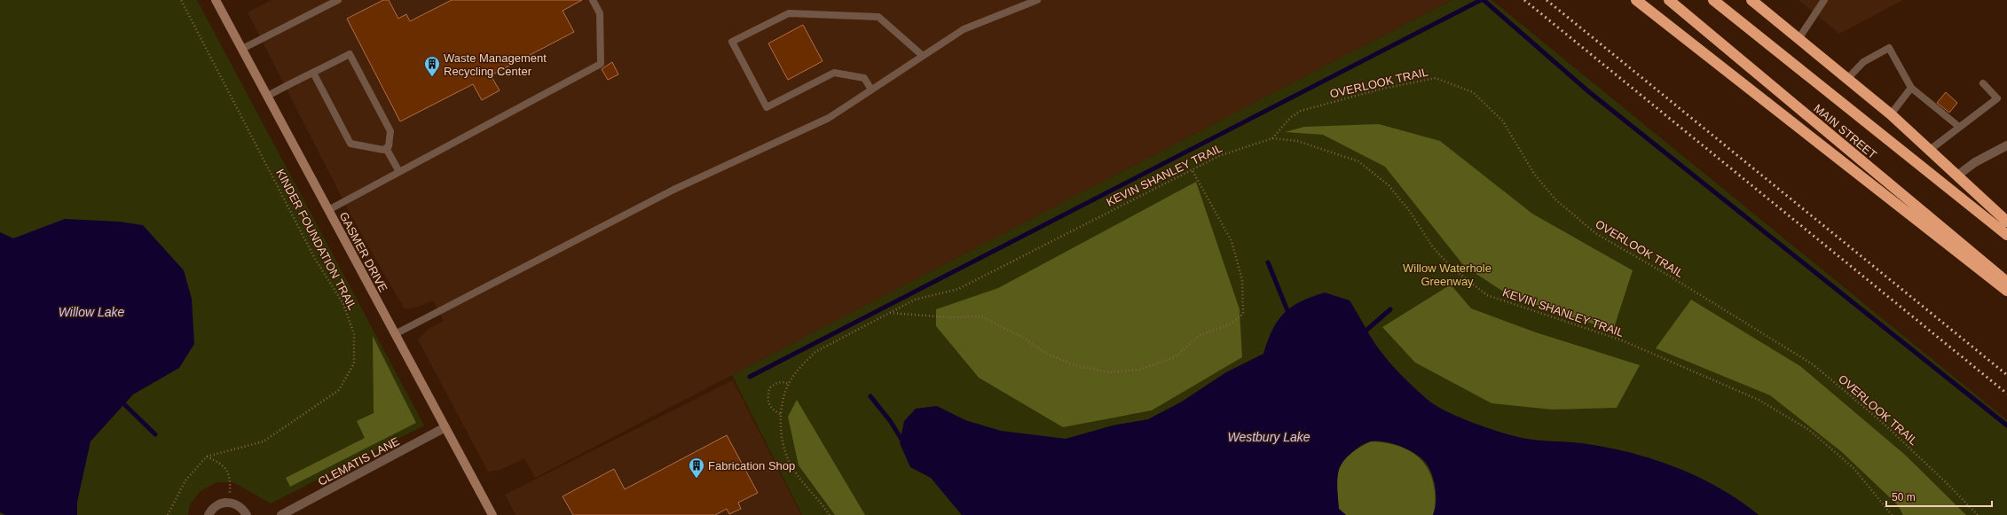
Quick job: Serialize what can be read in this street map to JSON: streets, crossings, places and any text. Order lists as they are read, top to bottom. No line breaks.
{"streets":{"highway":["MAIN STREET"],"street":["GASMER DRIVE","CLEMATIS LANE"],"path":["OVERLOOK TRAIL","KEVIN SHANLEY TRAIL","KINDER FOUNDATION TRAIL"]},"crossings":[["OVERLOOK TRAIL","KEVIN SHANLEY TRAIL"],["GASMER DRIVE","CLEMATIS LANE"]],"water":["Willow Lake","Westbury Lake"],"parks":["Willow Waterhole Greenway"],"places":{"building":["Waste Management Recycling Center","Fabrication Shop"]},"scale_bar":"50 m"}
